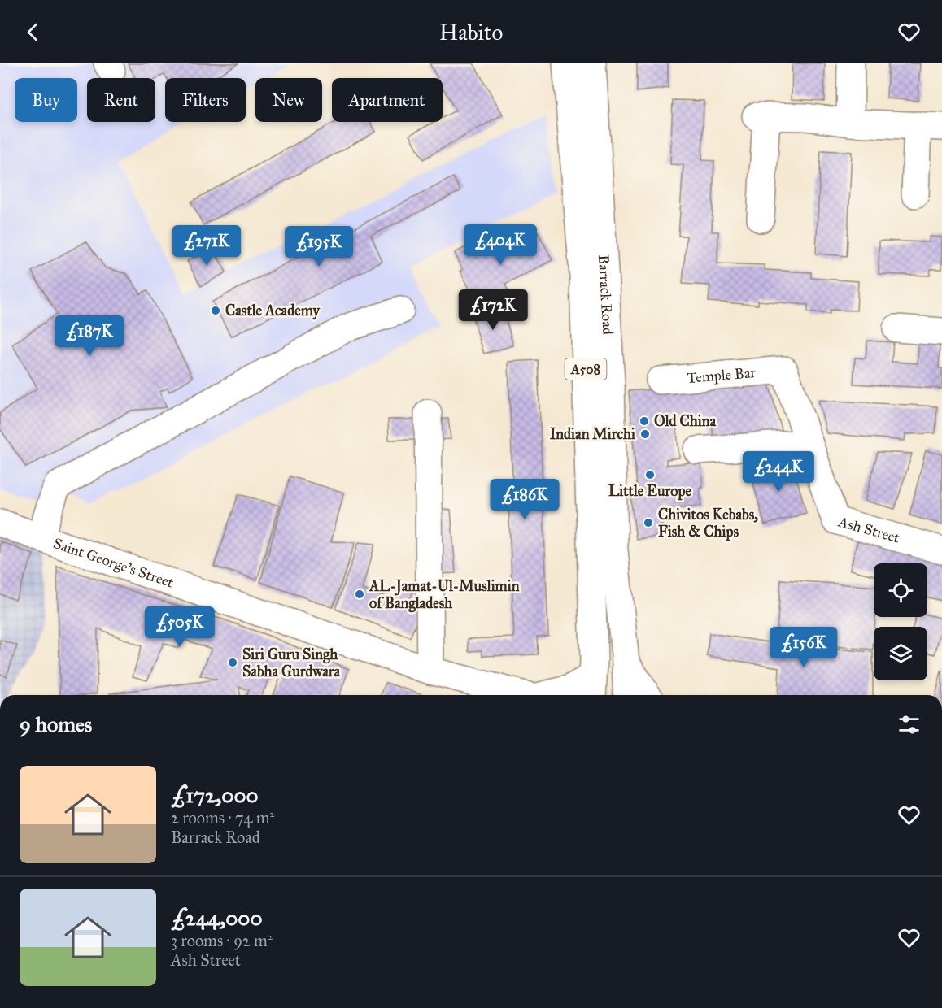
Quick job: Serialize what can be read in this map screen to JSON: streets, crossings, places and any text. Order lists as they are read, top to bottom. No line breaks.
{"streets":{"main road":["Barrack Road","A508","Temple Bar","Ash Street","Saint George's Street"]},"crossings":[["Barrack Road","Saint George's Street"],["Temple Bar","Ash Street"]],"places":["Castle Academy","Old China","Indian Mirchi","Little Europe","Chivitos Kebabs, Fish & Chips","AL-Jamat-Ul-Muslimin of Bangladesh","Siri Guru Singh Sabha Gurdwara"],"page":{"header":"Habito","chip":["Buy","Rent","Filters","New","Apartment"],"price":["£404K","£271K","£195K","£172K","£187K","£244K","£186K","£505K","£156K"],"heading":"9 homes","list":[{"name":"£172,000","note":"2 rooms · 74 m² · Barrack Road"},{"name":"£244,000","note":"3 rooms · 92 m² · Ash Street"}]}}
